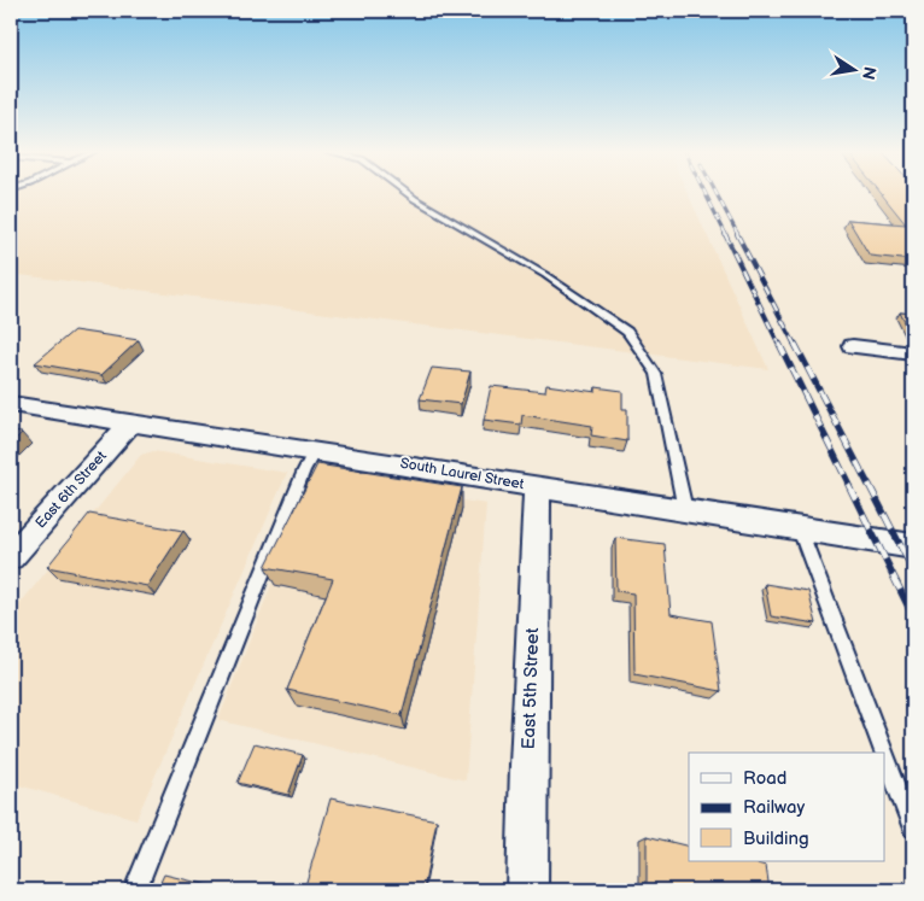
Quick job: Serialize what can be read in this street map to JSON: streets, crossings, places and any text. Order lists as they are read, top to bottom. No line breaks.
{"streets":{"street":["South Laurel Street","East 6th Street","East 5th Street"]},"crossings":[["South Laurel Street","East 6th Street"],["South Laurel Street","East 5th Street"]],"legend":["Road","Railway","Building"],"north":"right"}
